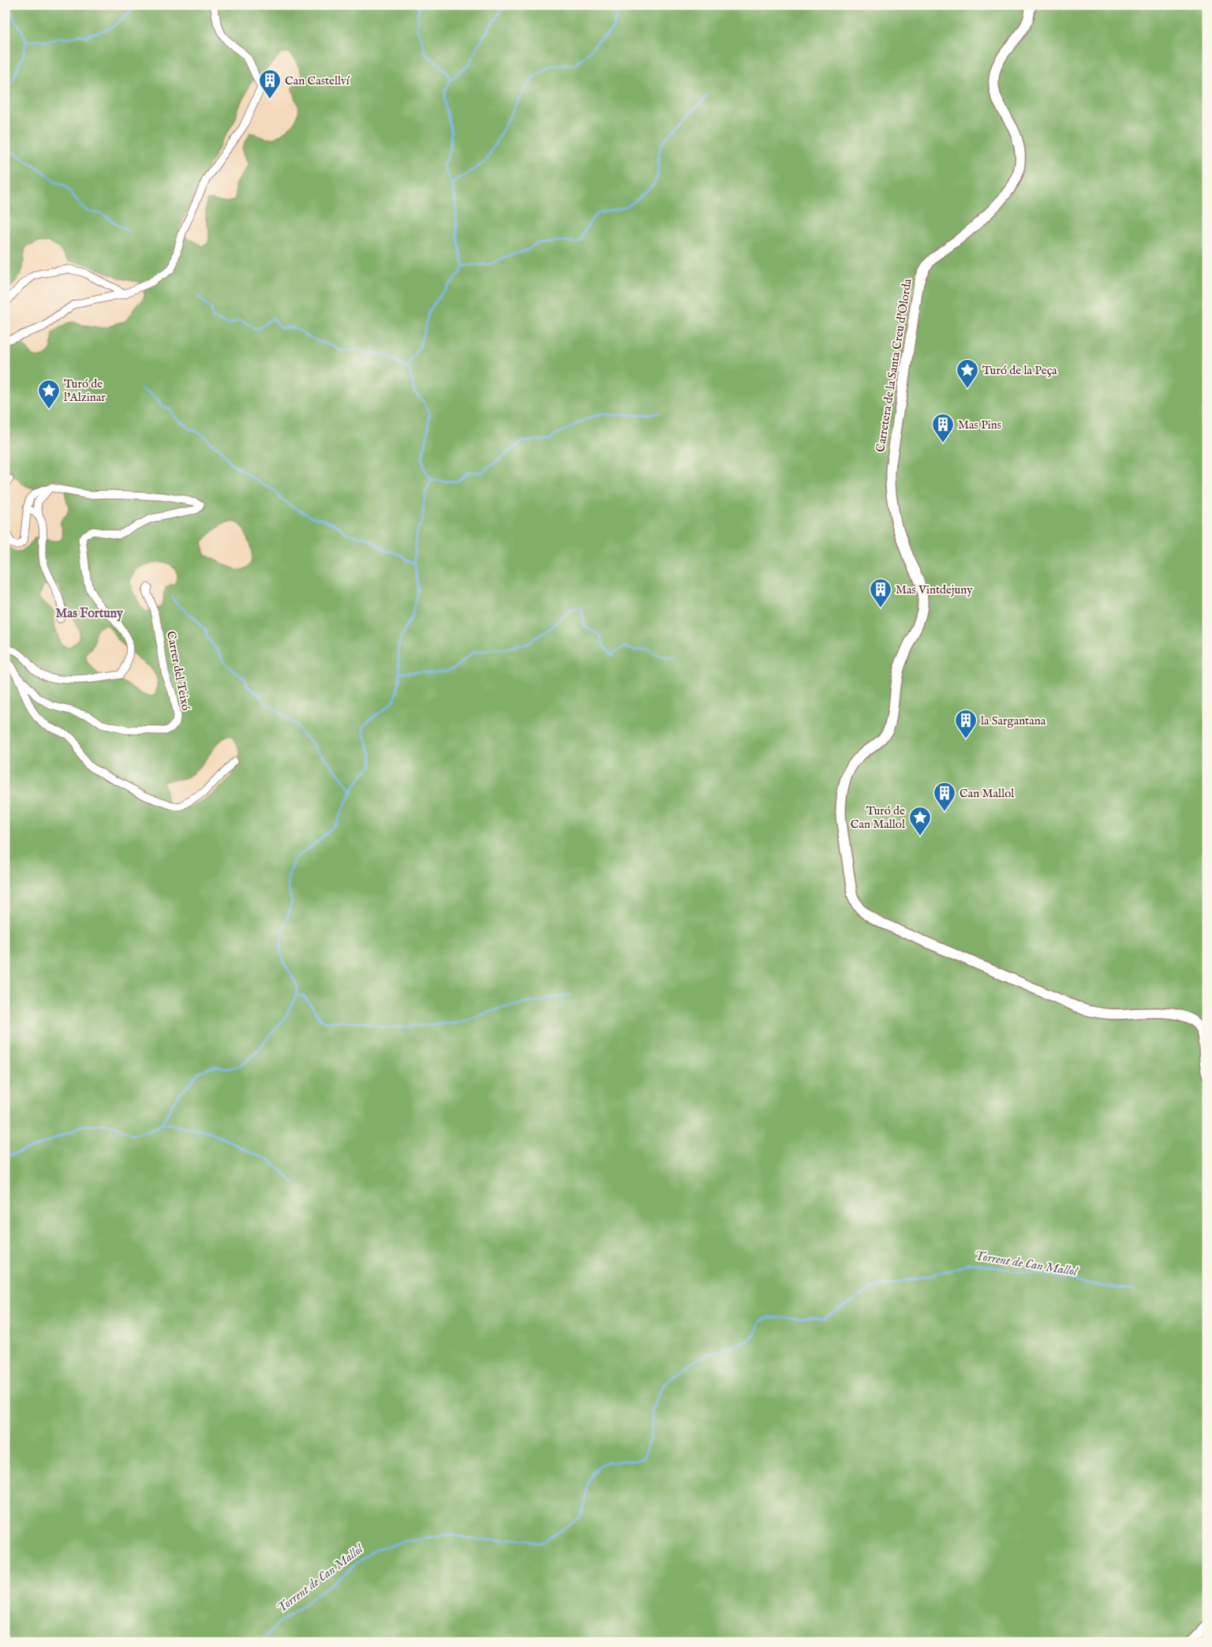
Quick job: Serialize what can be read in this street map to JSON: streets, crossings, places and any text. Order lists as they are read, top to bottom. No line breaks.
{"streets":{"main road":["Carretera de la Santa Creu d'Olorda"],"street":["Carrer del Teixó"]},"districts":["Mas Fortuny"],"water":["Torrent de Can Mallol"],"places":{"building":["Can Castellví","Mas Pins","Mas Vintdejuny","la Sargantana","Can Mallol"],"place":["Turó de la Peça","Turó de l'Alzinar","Turó de Can Mallol"]}}
